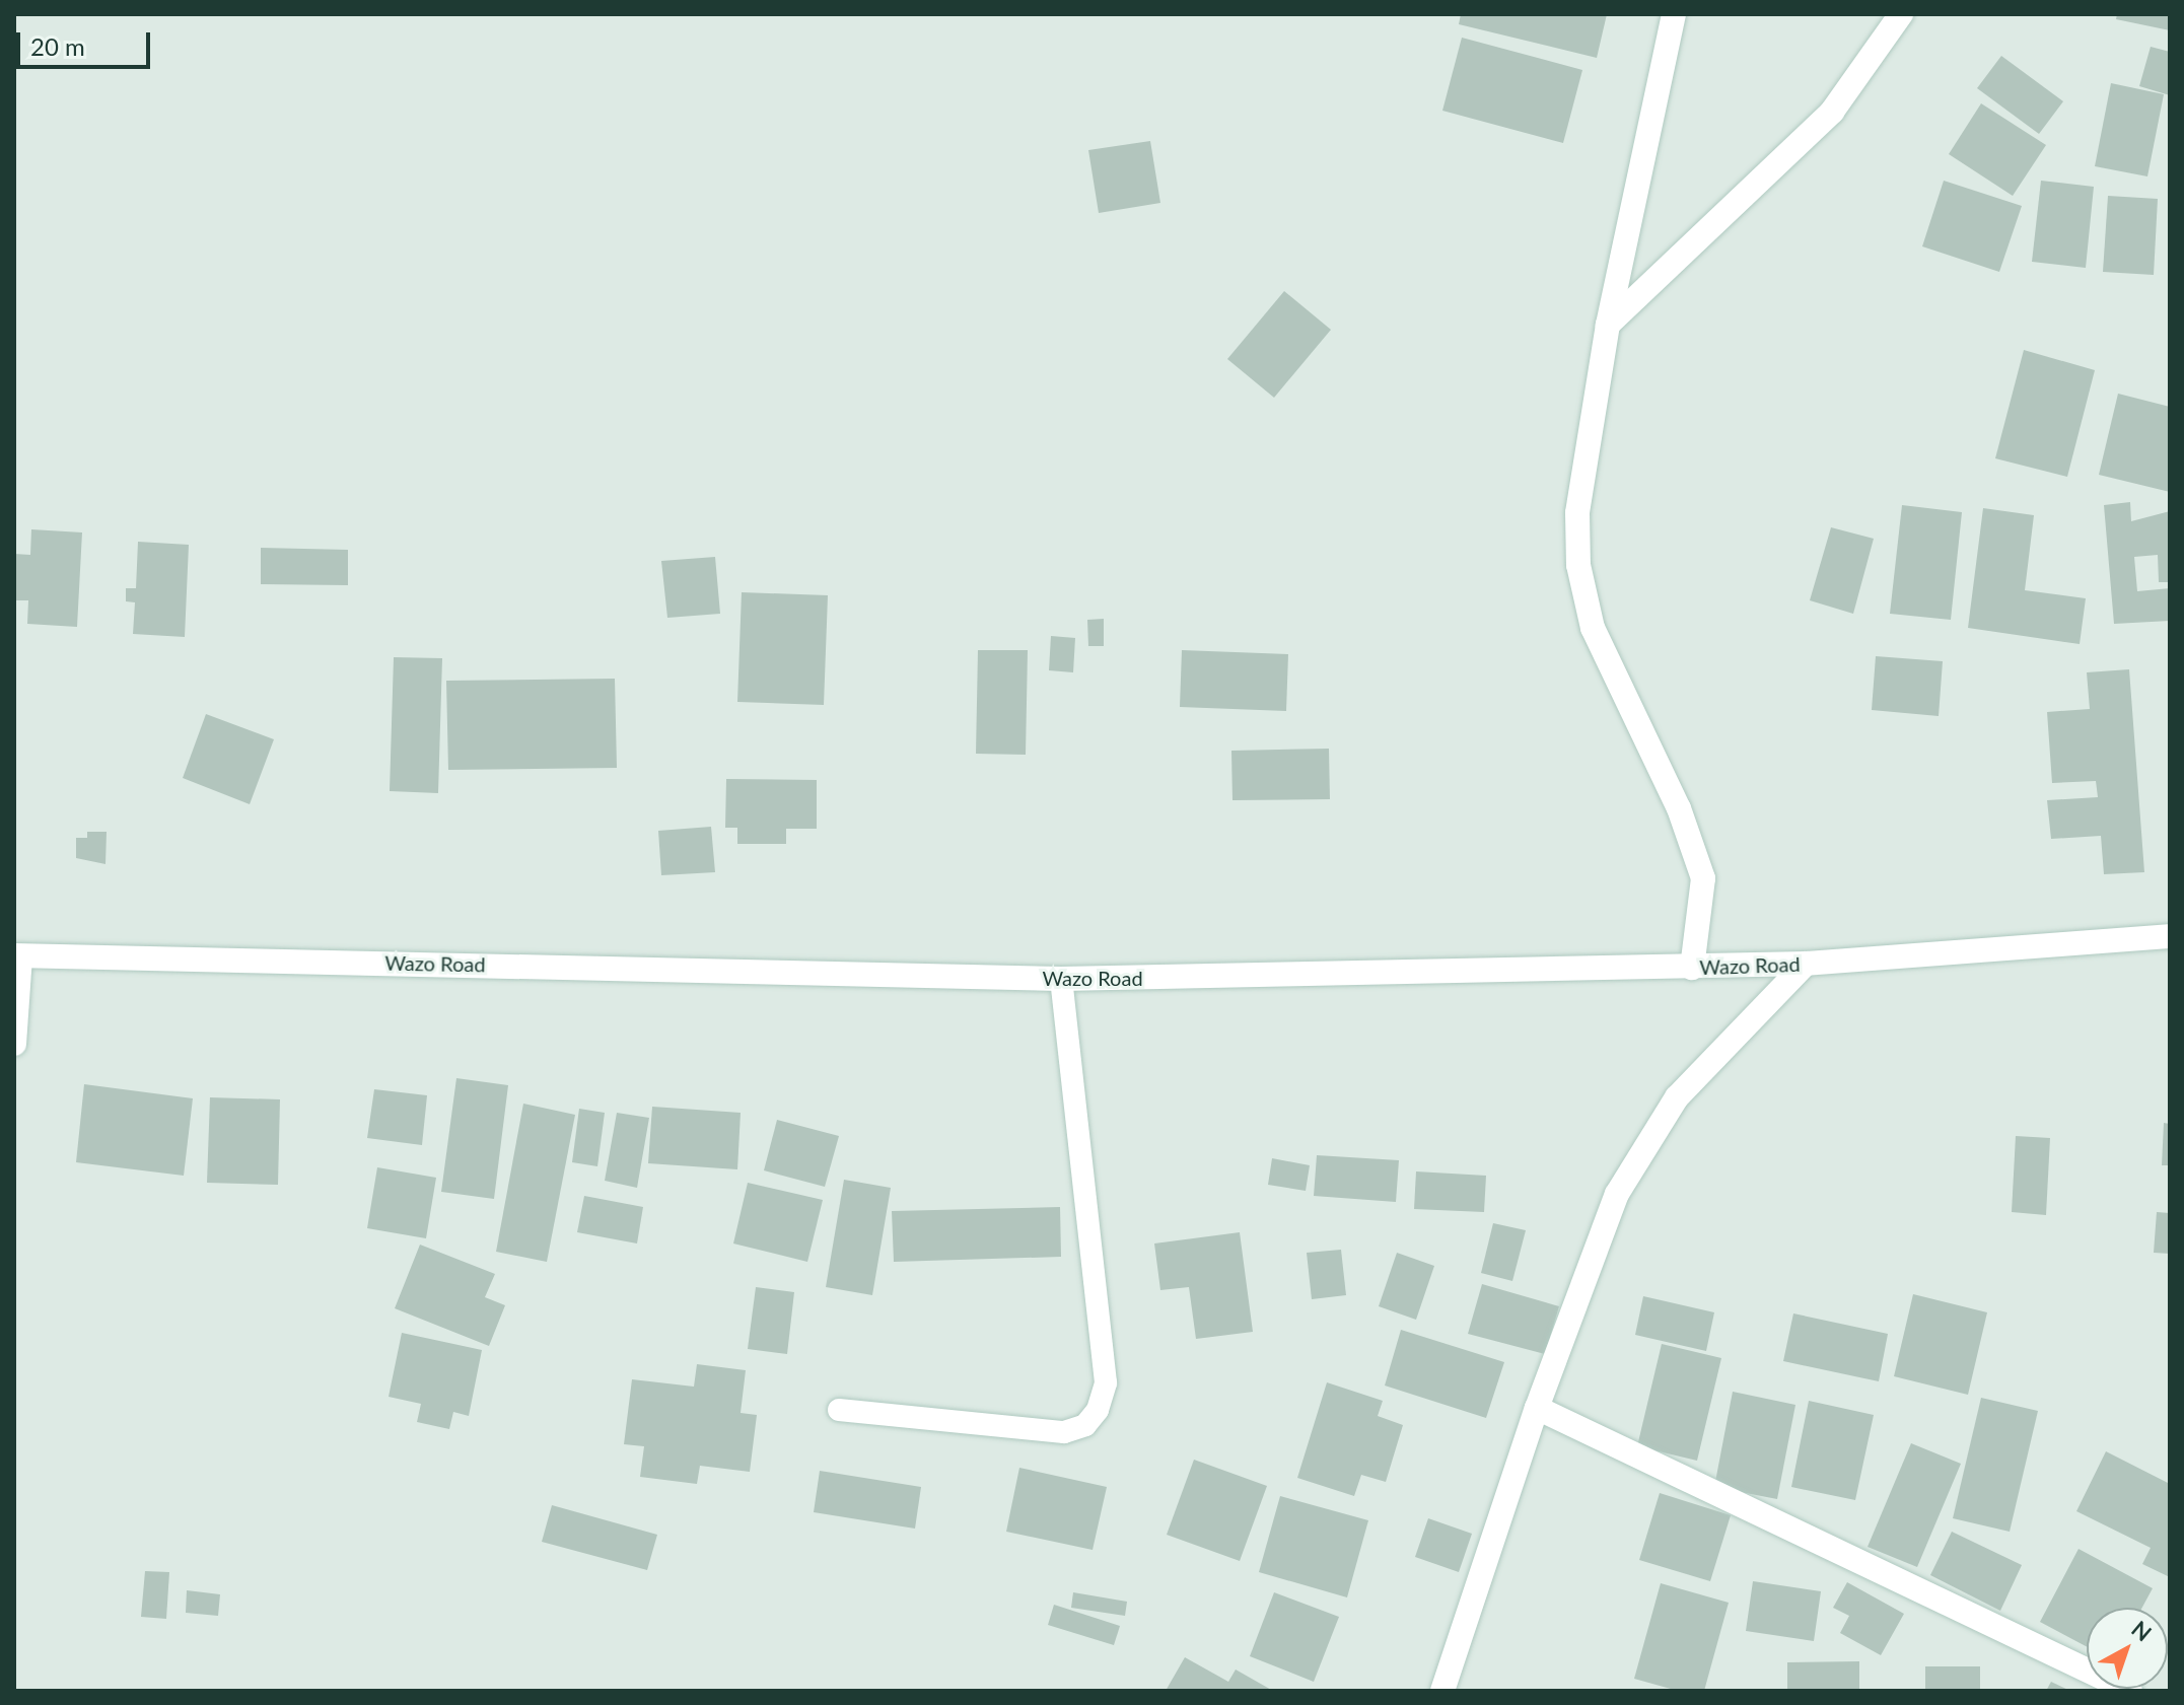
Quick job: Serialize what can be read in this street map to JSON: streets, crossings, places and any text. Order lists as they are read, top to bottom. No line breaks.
{"streets":{"street":["Wazo Road"]},"scale_bar":"20 m","north":"top right"}
